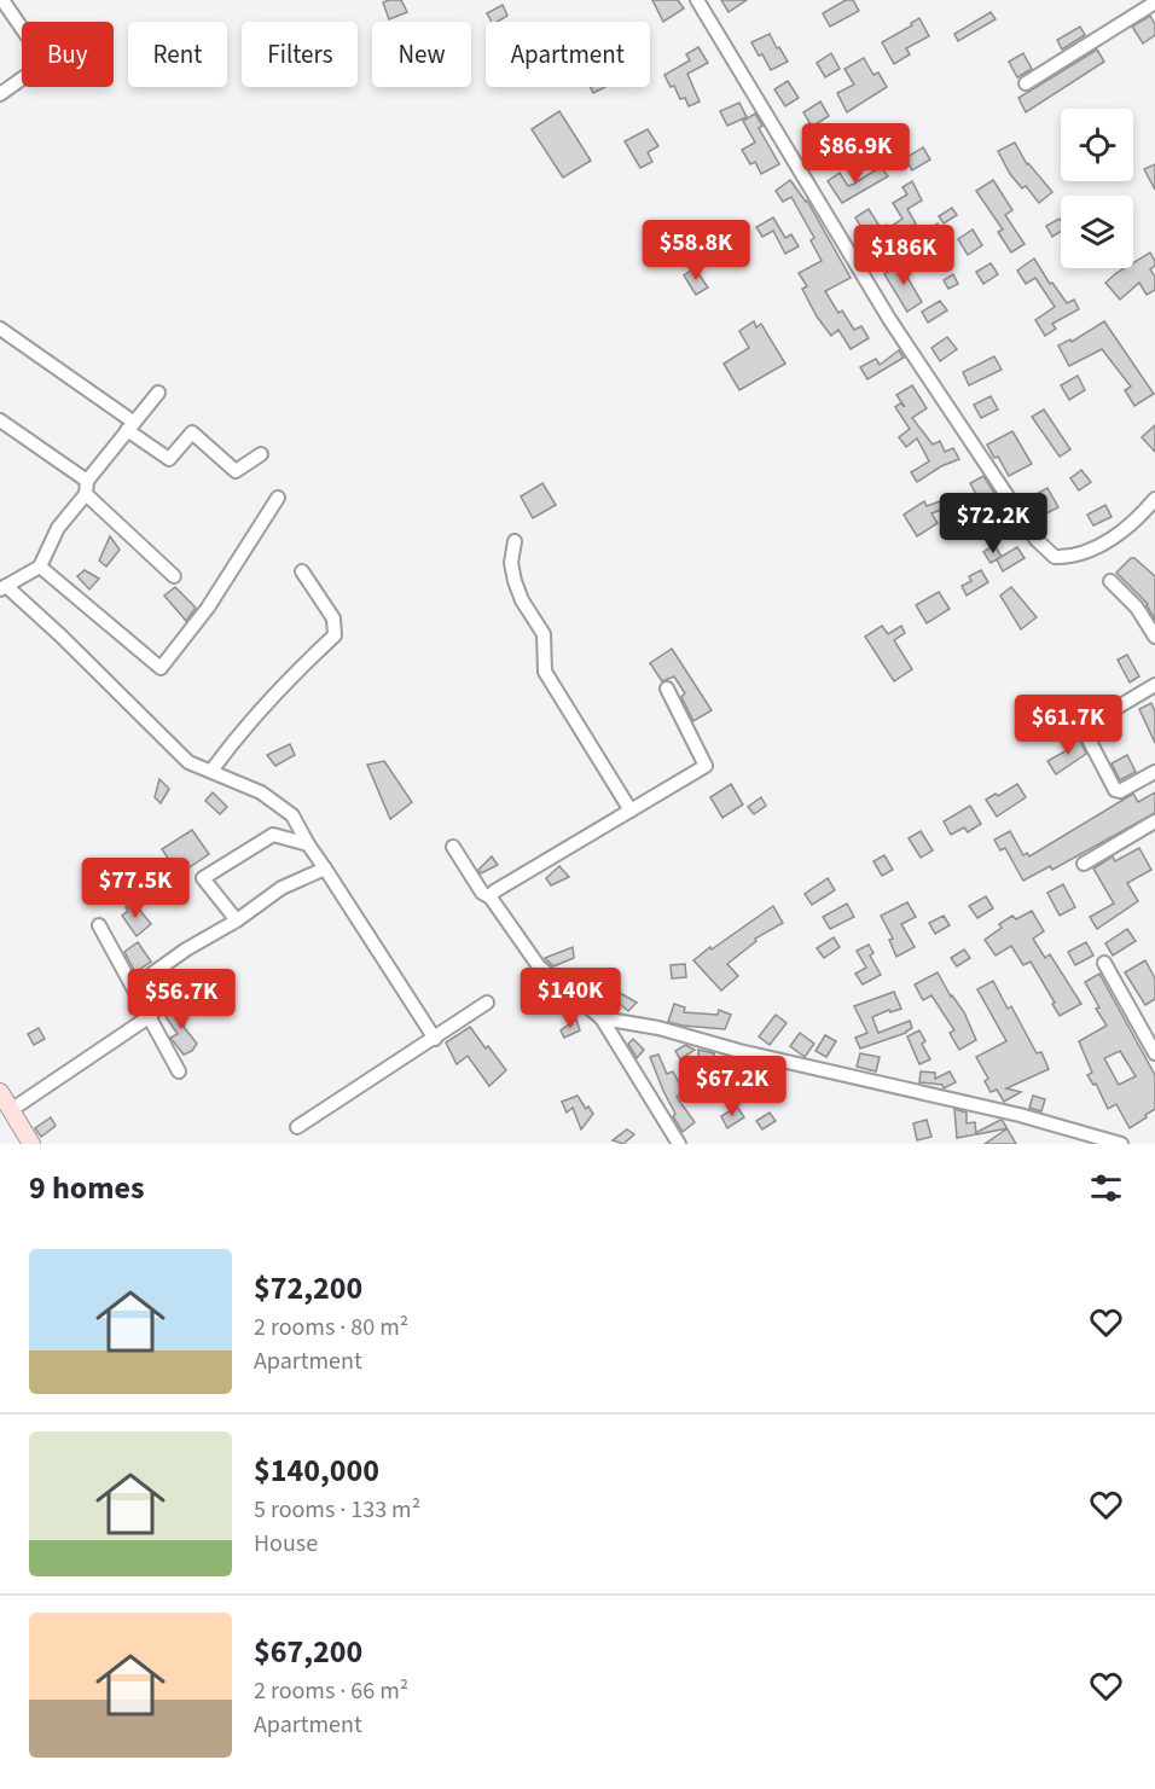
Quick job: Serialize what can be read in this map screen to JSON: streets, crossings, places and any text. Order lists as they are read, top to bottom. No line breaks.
{"page":{"chip":["Buy","Rent","Filters","New","Apartment"],"price":["$86.9K","$58.8K","$186K","$72.2K","$61.7K","$77.5K","$140K","$56.7K","$67.2K"],"heading":"9 homes","list":[{"name":"$72,200","note":"2 rooms · 80 m² · Apartment"},{"name":"$140,000","note":"5 rooms · 133 m² · House"},{"name":"$67,200","note":"2 rooms · 66 m² · Apartment"}]}}
